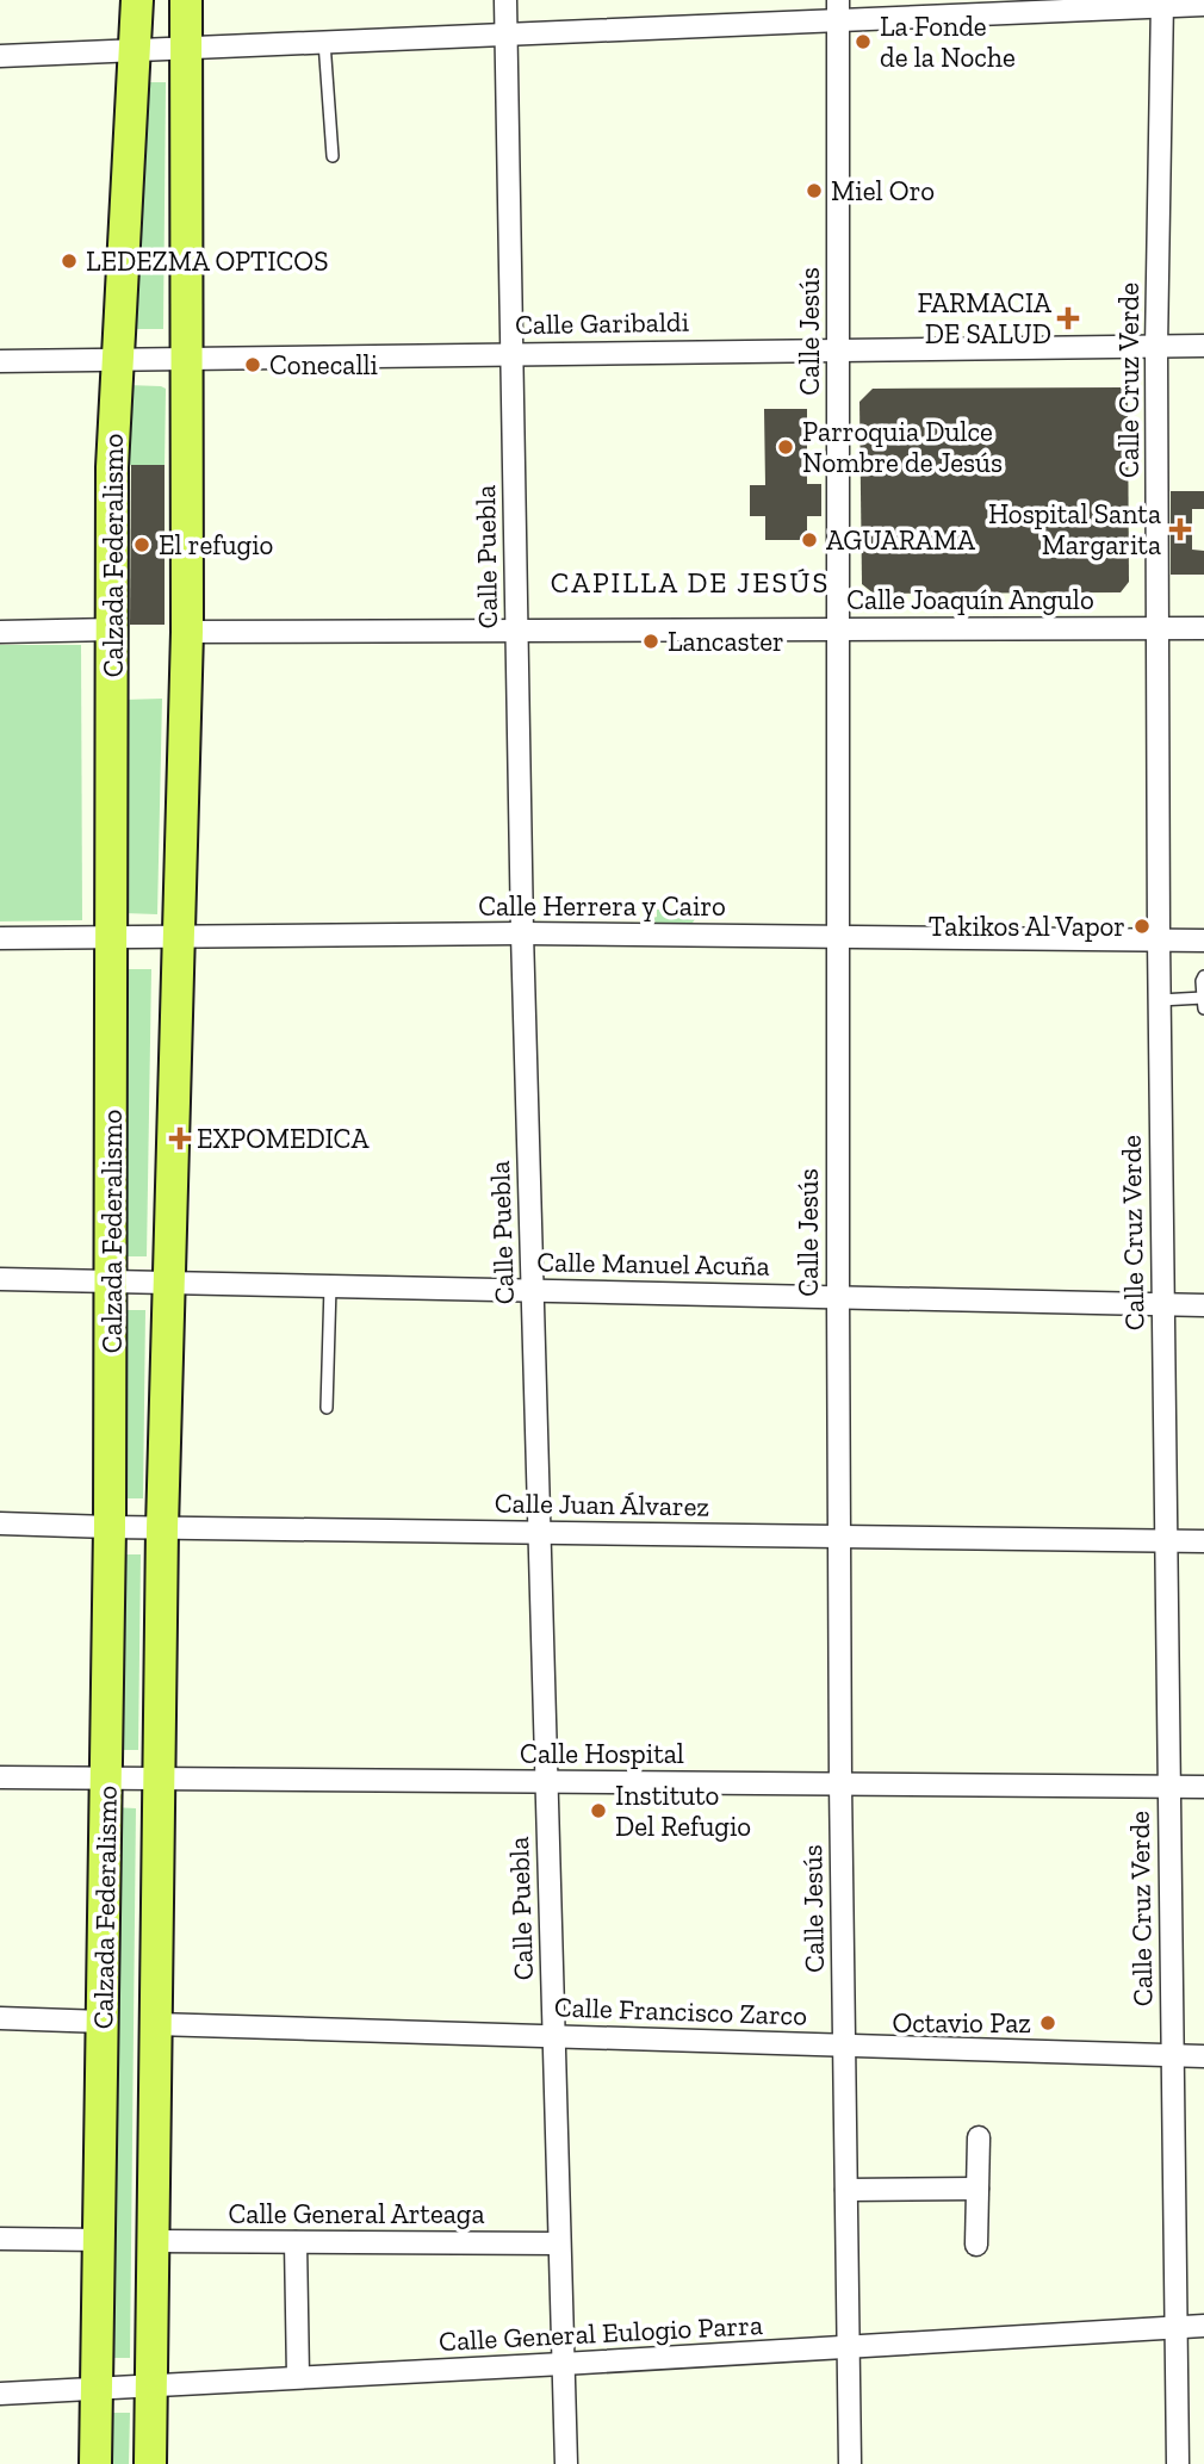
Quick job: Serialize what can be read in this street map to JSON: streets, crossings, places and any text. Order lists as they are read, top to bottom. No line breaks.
{"streets":{"main road":["Calzada Federalismo"],"street":["Calle Garibaldi","Calle Jesús","Calle Cruz Verde","Calle Puebla","Calle Joaquín Angulo","Calle Herrera y Cairo","Calle Manuel Acuña","Calle Juan Álvarez","Calle Hospital","Calle Francisco Zarco","Calle General Arteaga","Calle General Eulogio Parra"]},"crossings":[["Calle Garibaldi","Calle Jesús"],["Calle Garibaldi","Calle Cruz Verde"],["Calle Garibaldi","Calzada Federalismo"],["Calle Garibaldi","Calle Puebla"],["Calle Jesús","Calle Joaquín Angulo"],["Calle Jesús","Calle Herrera y Cairo"],["Calle Jesús","Calle Manuel Acuña"],["Calle Jesús","Calle Juan Álvarez"],["Calle Jesús","Calle Hospital"],["Calle Jesús","Calle Francisco Zarco"],["Calle Jesús","Calle General Eulogio Parra"],["Calle Cruz Verde","Calle Joaquín Angulo"],["Calle Cruz Verde","Calle Herrera y Cairo"],["Calle Cruz Verde","Calle Manuel Acuña"],["Calle Cruz Verde","Calle Juan Álvarez"],["Calle Cruz Verde","Calle Hospital"],["Calle Cruz Verde","Calle Francisco Zarco"],["Calle Cruz Verde","Calle General Eulogio Parra"],["Calzada Federalismo","Calle Joaquín Angulo"],["Calzada Federalismo","Calle Herrera y Cairo"],["Calzada Federalismo","Calle Manuel Acuña"],["Calzada Federalismo","Calle Juan Álvarez"],["Calzada Federalismo","Calle Hospital"],["Calzada Federalismo","Calle Francisco Zarco"],["Calzada Federalismo","Calle General Arteaga"],["Calzada Federalismo","Calle General Eulogio Parra"],["Calle Puebla","Calle Joaquín Angulo"],["Calle Puebla","Calle Herrera y Cairo"],["Calle Puebla","Calle Manuel Acuña"],["Calle Puebla","Calle Juan Álvarez"],["Calle Puebla","Calle Hospital"],["Calle Puebla","Calle Francisco Zarco"],["Calle Puebla","Calle General Arteaga"],["Calle Puebla","Calle General Eulogio Parra"]],"districts":["CAPILLA DE JESÚS"],"places":{"other":["La Fonde de la Noche","Miel Oro","LEDEZMA OPTICOS","Conecalli","Parroquia Dulce Nombre de Jesús","AGUARAMA","El refugio","Lancaster","Takikos Al Vapor","Instituto Del Refugio","Octavio Paz"],"health":["FARMACIA DE SALUD","Hospital Santa Margarita","EXPOMEDICA"]}}
